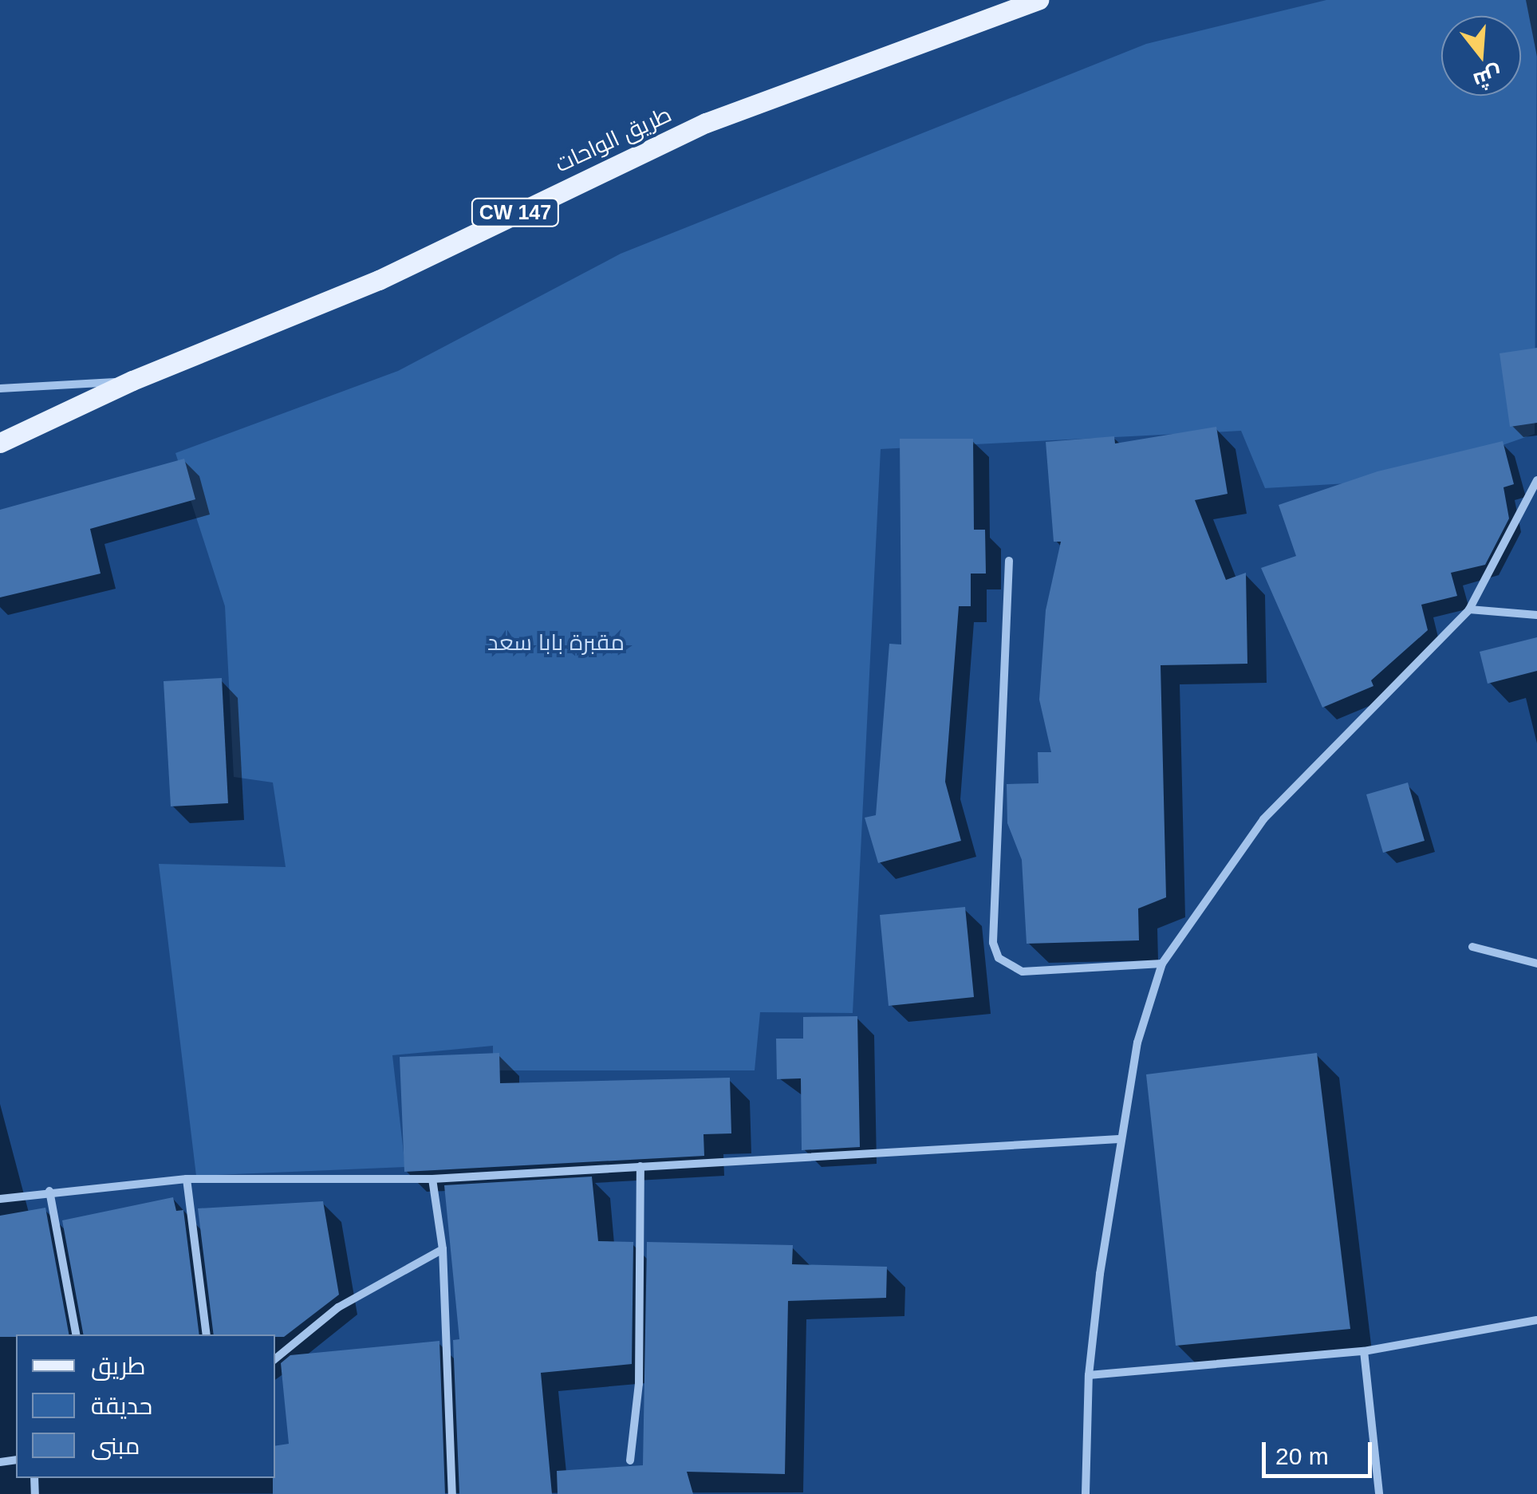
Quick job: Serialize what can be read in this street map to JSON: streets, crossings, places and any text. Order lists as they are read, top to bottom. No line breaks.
{"streets":{"main road":["طريق الواحات","CW 147"]},"parks":["مقبرة بابا سعد"],"legend":["طريق","حديقة","مبنى"],"scale_bar":"20 m","north":"bottom"}
